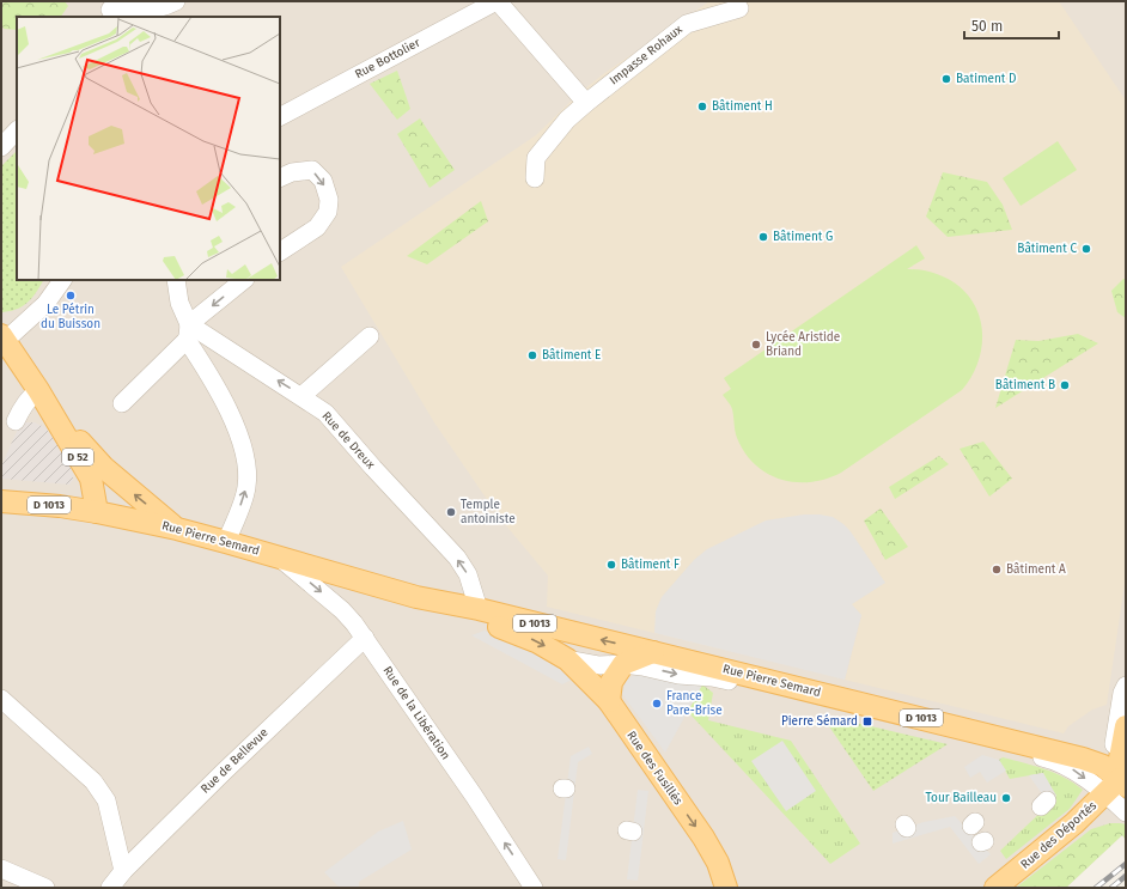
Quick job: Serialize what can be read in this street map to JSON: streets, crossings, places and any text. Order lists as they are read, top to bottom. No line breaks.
{"streets":{"main road":["D 52","D 1013","Rue Pierre Semard","Rue des Fusillés","Rue des Déportés"],"street":["Impasse Rohaux","Rue Bottolier","Rue de Dreux","Rue de la Libération","Rue de Bellevue"]},"crossings":[["Rue de Dreux","Rue Pierre Semard"],["D 52","Rue Pierre Semard"],["Rue Pierre Semard","Rue de la Libération"],["Rue Pierre Semard","Rue des Fusillés"],["Rue Pierre Semard","Rue des Déportés"],["Rue de la Libération","Rue de Bellevue"]],"one_way":["Rue de Dreux","Rue des Fusillés"],"places":{"other":["Batiment D","Bâtiment H","Bâtiment G","Bâtiment C","Le Pétrin du Buisson","Lycée Aristide Briand","Bâtiment E","Bâtiment B","Temple antoiniste","Bâtiment F","Bâtiment A","France Pare-Brise","Tour Bailleau"],"transit":["Pierre Sémard"]},"scale_bar":"50 m"}
